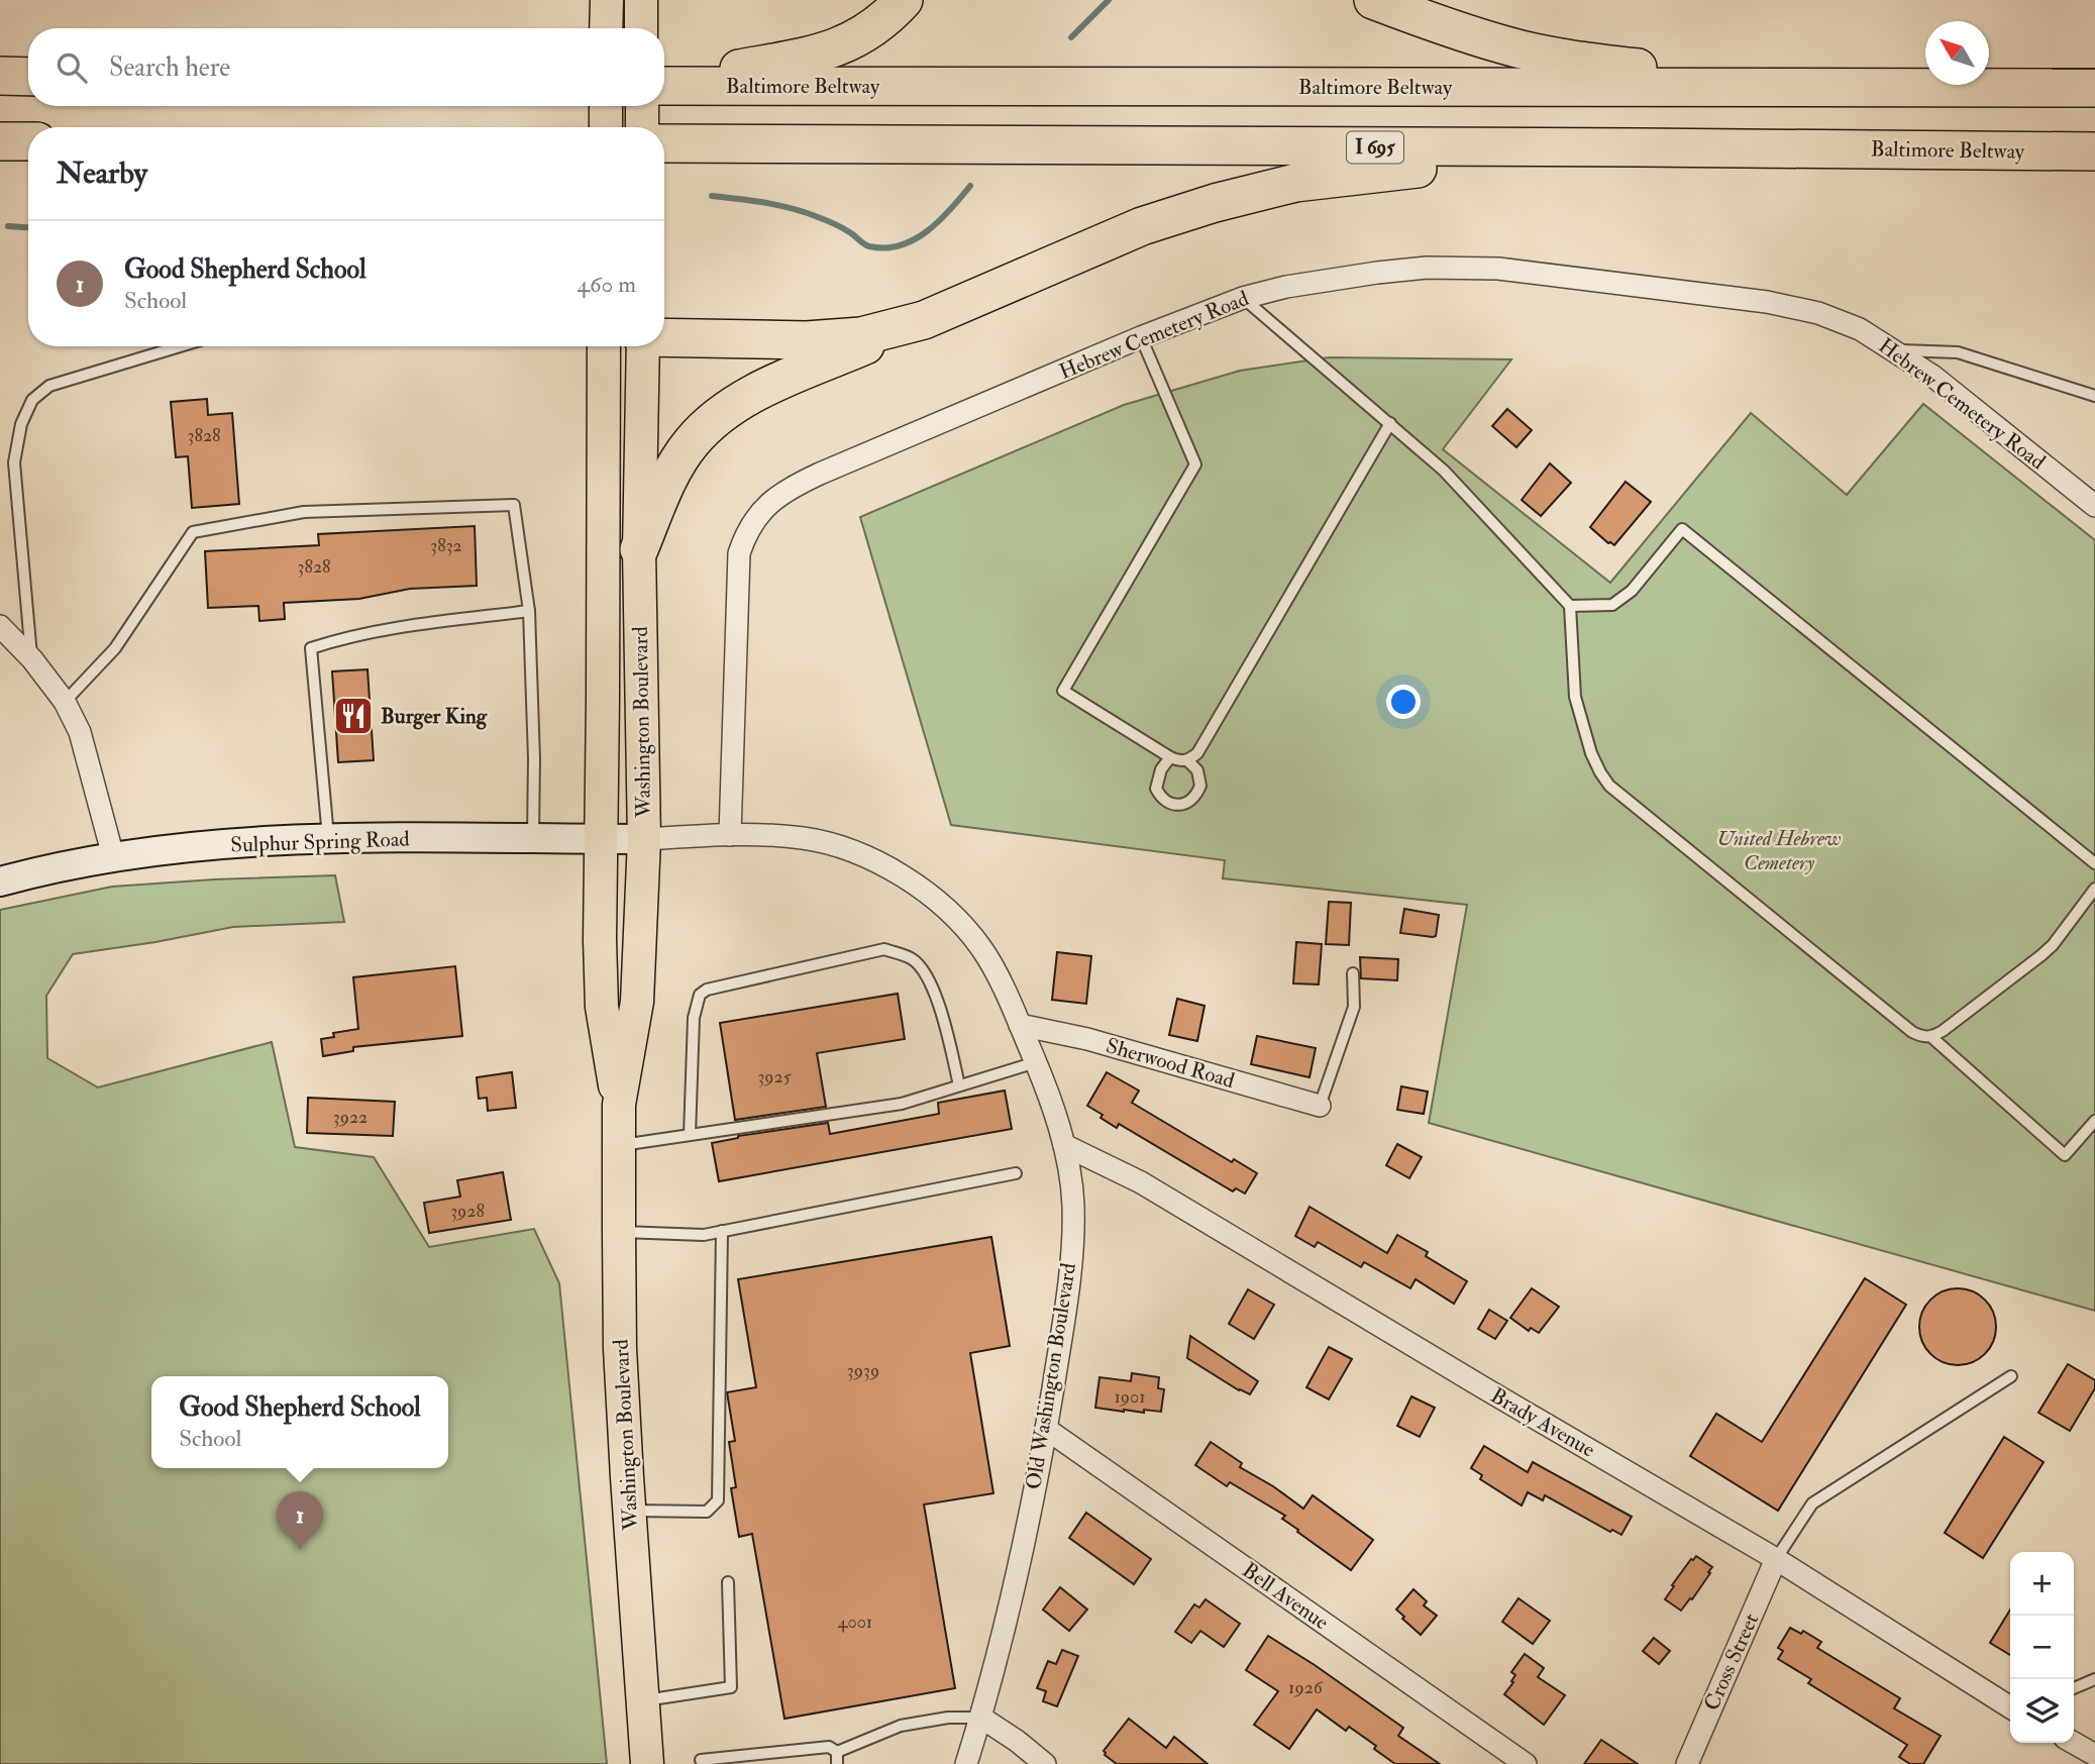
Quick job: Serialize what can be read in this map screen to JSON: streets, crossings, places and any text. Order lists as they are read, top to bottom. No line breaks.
{"streets":{"highway":["Baltimore Beltway","I 695"],"main road":["Washington Boulevard","Sulphur Spring Road"],"street":["Hebrew Cemetery Road","Sherwood Road","Old Washington Boulevard","Brady Avenue","Bell Avenue","Cross Street"]},"crossings":[["Hebrew Cemetery Road","Old Washington Boulevard"],["Washington Boulevard","Sulphur Spring Road"],["Washington Boulevard","Old Washington Boulevard"],["Sulphur Spring Road","Old Washington Boulevard"],["Sherwood Road","Old Washington Boulevard"],["Old Washington Boulevard","Brady Avenue"],["Old Washington Boulevard","Bell Avenue"],["Brady Avenue","Cross Street"]],"parks":["United Hebrew Cemetery"],"places":{"restaurant":["Burger King"]},"house_numbers":["3828","3832","3828","3925","3922","3928","3939","1901","4001","1926"],"north":"top left","page":{"search":"Search here","heading":"Nearby","list":[{"mark":"1","name":"Good Shepherd School","note":"School","value":"460 m"}],"popup":["Good Shepherd School","School"],"pins":"1","map_buttons":["+","−"]}}
